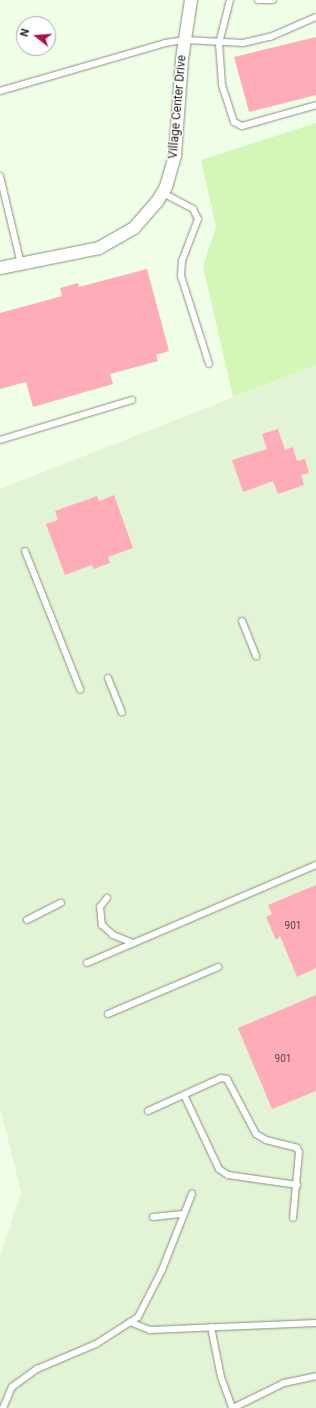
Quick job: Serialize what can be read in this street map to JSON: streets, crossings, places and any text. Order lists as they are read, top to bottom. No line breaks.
{"streets":{"street":["Village Center Drive"]},"house_numbers":["901","901"],"north":"left"}
